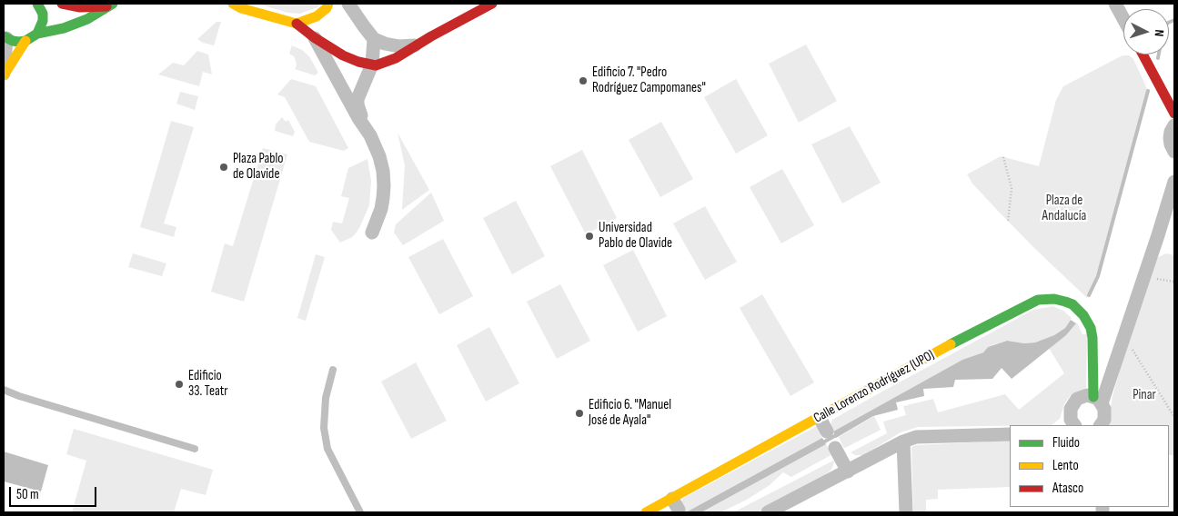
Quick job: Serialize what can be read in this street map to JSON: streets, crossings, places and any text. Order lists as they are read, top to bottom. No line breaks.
{"streets":{"street":["Calle Lorenzo Rodríguez (UPO)"]},"parks":["Plaza de Andalucía","Pinar"],"places":["Edificio 7. \"Pedro Rodríguez Campomanes\"","Plaza Pablo de Olavide","Universidad Pablo de Olavide","Edificio 33. Teatr","Edificio 6. \"Manuel José de Ayala\""],"legend":["Fluido","Lento","Atasco"],"scale_bar":"50 m","north":"right"}
